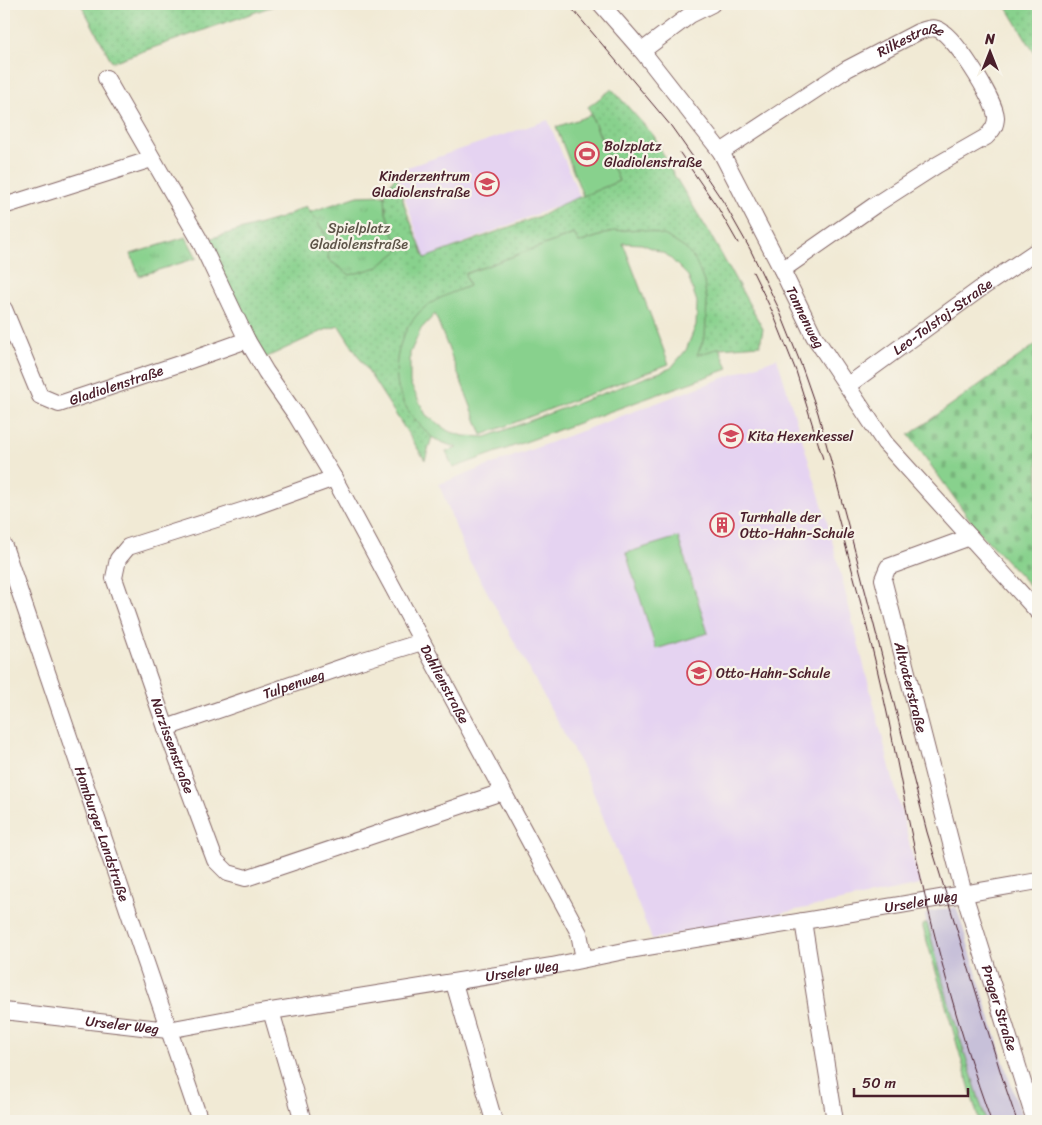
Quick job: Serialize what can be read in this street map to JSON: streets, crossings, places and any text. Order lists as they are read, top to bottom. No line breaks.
{"streets":{"street":["Rilkestraße","Tannenweg","Leo-Tolstoj-Straße","Gladiolenstraße","Tulpenweg","Dahlienstraße","Altvaterstraße","Narzissenstraße","Homburger Landstraße","Urseler Weg","Prager Straße"]},"crossings":[["Rilkestraße","Tannenweg"],["Tannenweg","Leo-Tolstoj-Straße"],["Tannenweg","Altvaterstraße"],["Gladiolenstraße","Dahlienstraße"],["Tulpenweg","Dahlienstraße"],["Tulpenweg","Narzissenstraße"],["Dahlienstraße","Narzissenstraße"],["Dahlienstraße","Urseler Weg"],["Altvaterstraße","Urseler Weg"],["Altvaterstraße","Prager Straße"],["Homburger Landstraße","Urseler Weg"],["Urseler Weg","Prager Straße"]],"parks":["Spielplatz Gladiolenstraße"],"places":{"sports":["Bolzplatz Gladiolenstraße"],"school or university":["Kinderzentrum Gladiolenstraße","Kita Hexenkessel","Otto-Hahn-Schule"],"building":["Turnhalle der Otto-Hahn-Schule"]},"scale_bar":"50 m","north":"top"}
